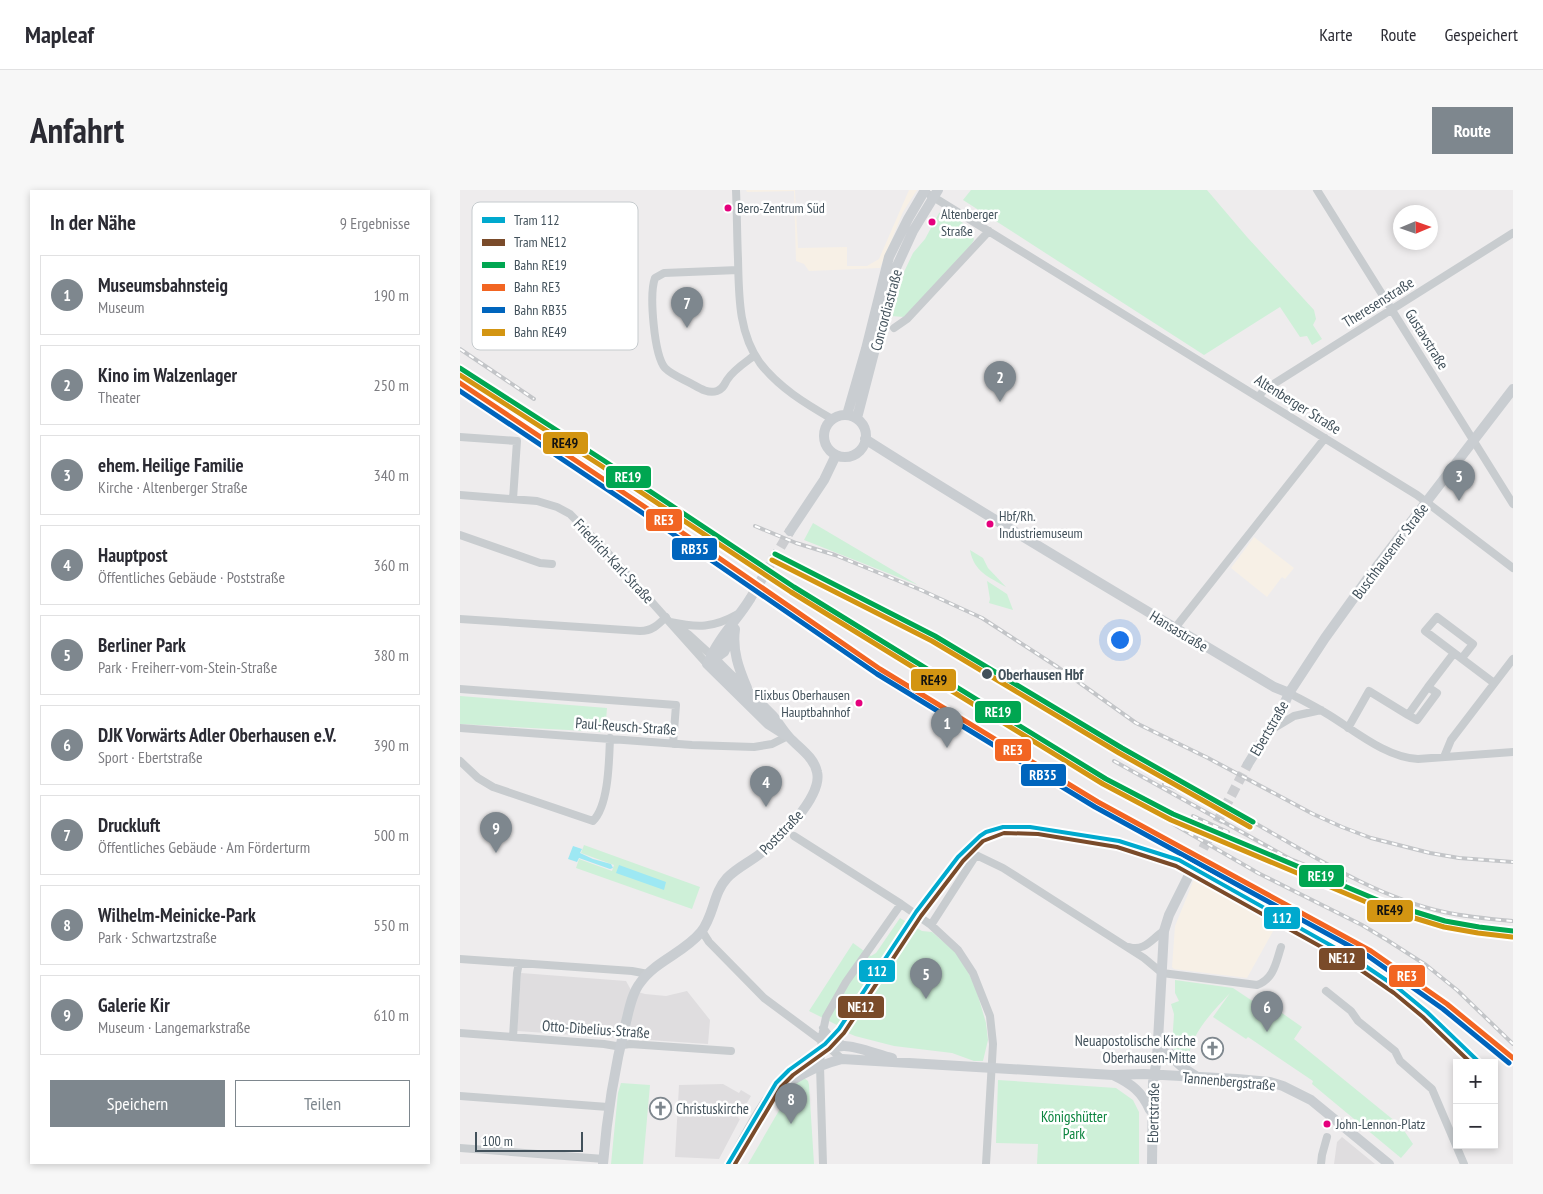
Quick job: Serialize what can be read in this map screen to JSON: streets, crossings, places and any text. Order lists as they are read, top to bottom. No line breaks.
{"streets":{"main road":["Concordiastraße","Buschhausener Straße","Friedrich-Karl-Straße","Hansastraße","Ebertstraße","Poststraße","Tannenbergstraße"],"street":["Theresenstraße","Gustavstraße","Altenberger Straße","Paul-Reusch-Straße","Otto-Dibelius-Straße"]},"crossings":[["Theresenstraße","Gustavstraße"],["Theresenstraße","Altenberger Straße"],["Concordiastraße","Altenberger Straße"],["Concordiastraße","Hansastraße"],["Gustavstraße","Buschhausener Straße"],["Altenberger Straße","Buschhausener Straße"],["Buschhausener Straße","Hansastraße"],["Buschhausener Straße","Ebertstraße"],["Friedrich-Karl-Straße","Paul-Reusch-Straße"],["Friedrich-Karl-Straße","Poststraße"],["Hansastraße","Ebertstraße"],["Ebertstraße","Tannenbergstraße"]],"parks":["Königshütter Park"],"places":{"other":["Bero-Zentrum Süd","Altenberger Straße","Hbf/Rh. Industriemuseum","Oberhausen Hbf","Flixbus Oberhausen Hauptbahnhof","John-Lennon-Platz"],"church":["Neuapostolische Kirche Oberhausen-Mitte","Christuskirche"]},"lines":["rail line RE19","rail line RE49","rail line RE3","rail line RB35","tram line 112","tram line NE12"],"legend":["Tram 112","Tram NE12","Bahn RE19","Bahn RE3","Bahn RB35","Bahn RE49"],"scale_bar":"100 m","north":"right","page":{"header":"Mapleaf","nav":["Karte","Route","Gespeichert"],"title":"Anfahrt","buttons":["Route",["Speichern","Teilen"]],"heading":["In der Nähe","9 Ergebnisse"],"list":[{"mark":"1","name":"Museumsbahnsteig","note":"Museum","value":"190 m"},{"mark":"2","name":"Kino im Walzenlager","note":"Theater","value":"250 m"},{"mark":"3","name":"ehem. Heilige Familie","note":"Kirche · Altenberger Straße","value":"340 m"},{"mark":"4","name":"Hauptpost","note":"Öffentliches Gebäude · Poststraße","value":"360 m"},{"mark":"5","name":"Berliner Park","note":"Park · Freiherr-vom-Stein-Straße","value":"380 m"},{"mark":"6","name":"DJK Vorwärts Adler Oberhausen e.V.","note":"Sport · Ebertstraße","value":"390 m"},{"mark":"7","name":"Druckluft","note":"Öffentliches Gebäude · Am Förderturm","value":"500 m"},{"mark":"8","name":"Wilhelm-Meinicke-Park","note":"Park · Schwartzstraße","value":"550 m"},{"mark":"9","name":"Galerie Kir","note":"Museum · Langemarkstraße","value":"610 m"}],"pins":["7","2","3","1","4","9","5","6","8"],"map_buttons":["+","−"],"scale":"100 m"}}
